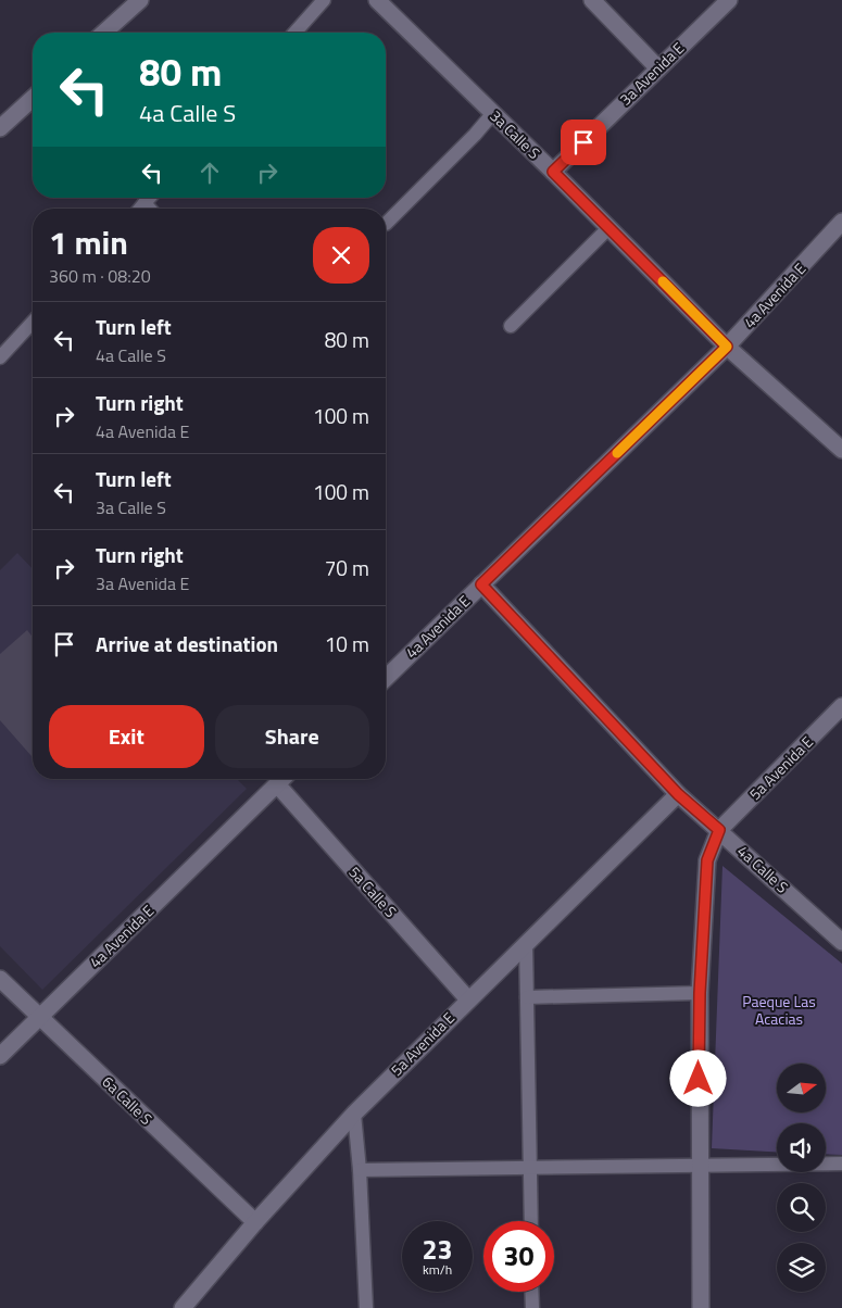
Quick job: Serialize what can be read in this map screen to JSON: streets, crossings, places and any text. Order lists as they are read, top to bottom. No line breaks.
{"streets":{"street":["3a Avenida E","3a Calle S","4a Avenida E","5a Avenida E","4a Calle S","5a Calle S","6a Calle S"]},"crossings":[["3a Avenida E","3a Calle S"],["3a Calle S","4a Avenida E"],["4a Avenida E","4a Calle S"],["4a Avenida E","5a Calle S"],["4a Avenida E","6a Calle S"],["5a Avenida E","4a Calle S"],["5a Avenida E","5a Calle S"],["5a Avenida E","6a Calle S"]],"parks":["Paeque Las Acacias"],"north":"right","page":{"turn":["80 m","4a Calle S"],"heading":["1 min","360 m · 08:20"],"list":[{"name":"Turn left","note":"4a Calle S","value":"80 m"},{"name":"Turn right","note":"4a Avenida E","value":"100 m"},{"name":"Turn left","note":"3a Calle S","value":"100 m"},{"name":"Turn right","note":"3a Avenida E","value":"70 m"},{"name":"Arrive at destination","value":"10 m"}],"buttons":["Exit","Share"],"speed":"23 km/h","limit":"30"}}
